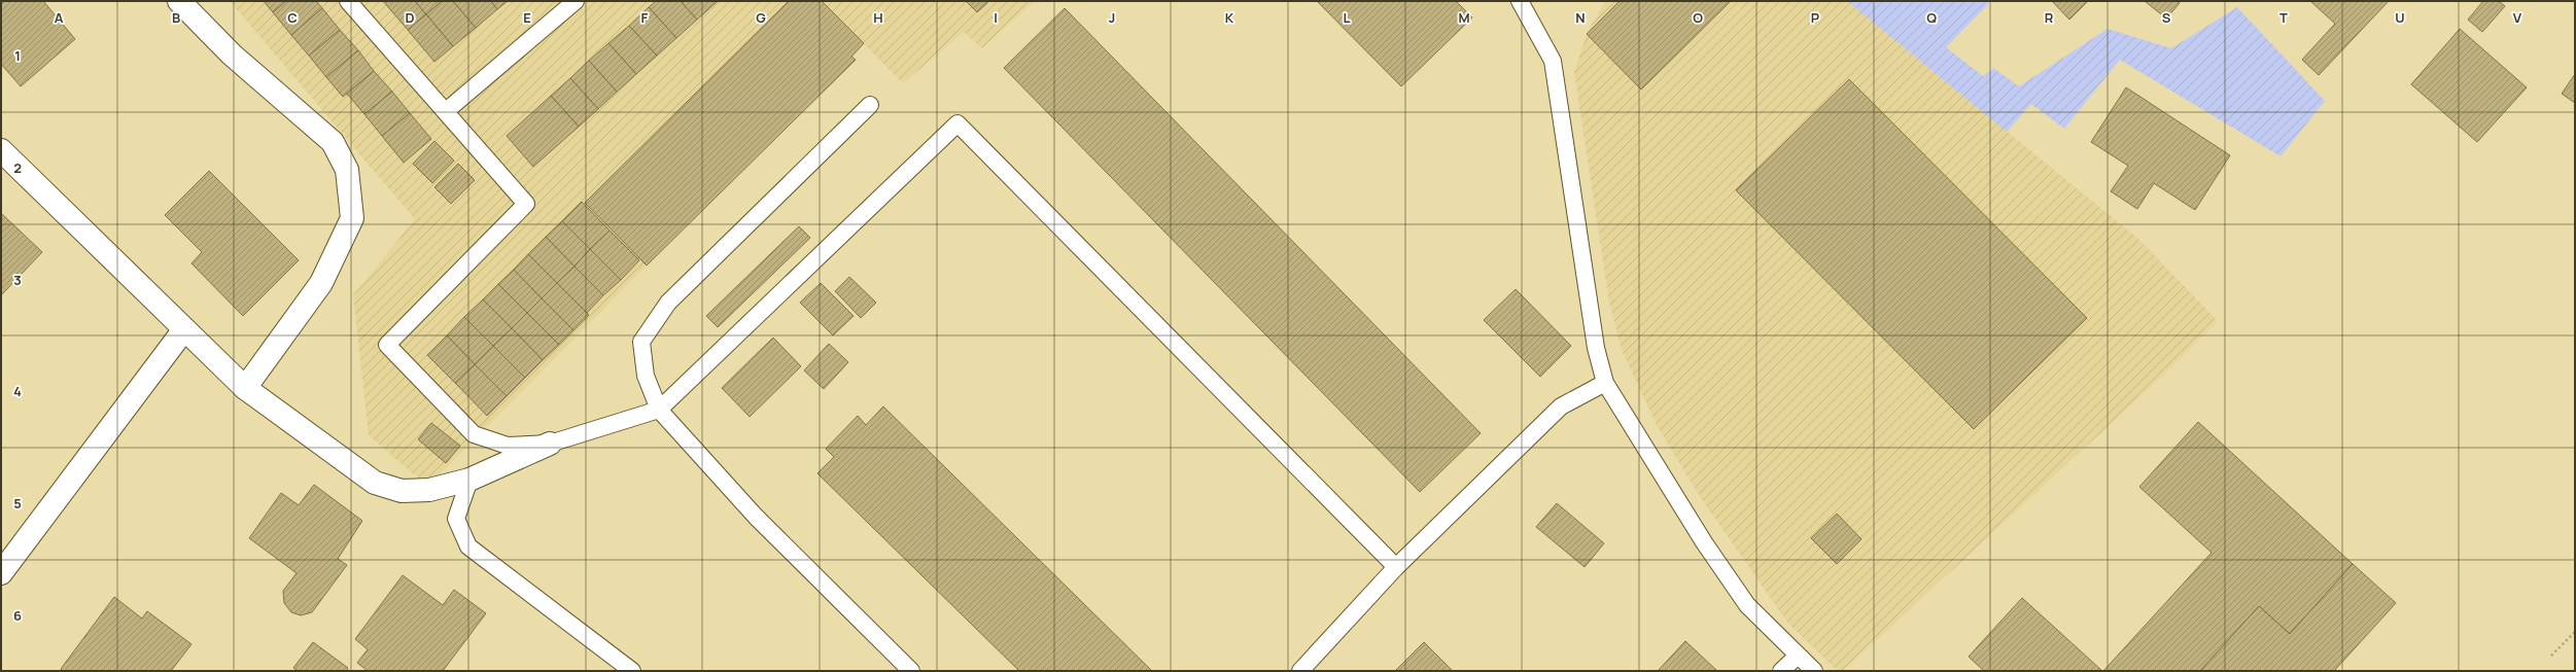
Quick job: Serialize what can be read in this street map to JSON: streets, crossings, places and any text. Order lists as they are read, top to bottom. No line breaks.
{"grid":{"columns":["A","B","C","D","E","F","G","H","I","J","K","L","M","N","O","P","Q","R","S","T","U","V"],"rows":["1","2","3","4","5","6"]}}
